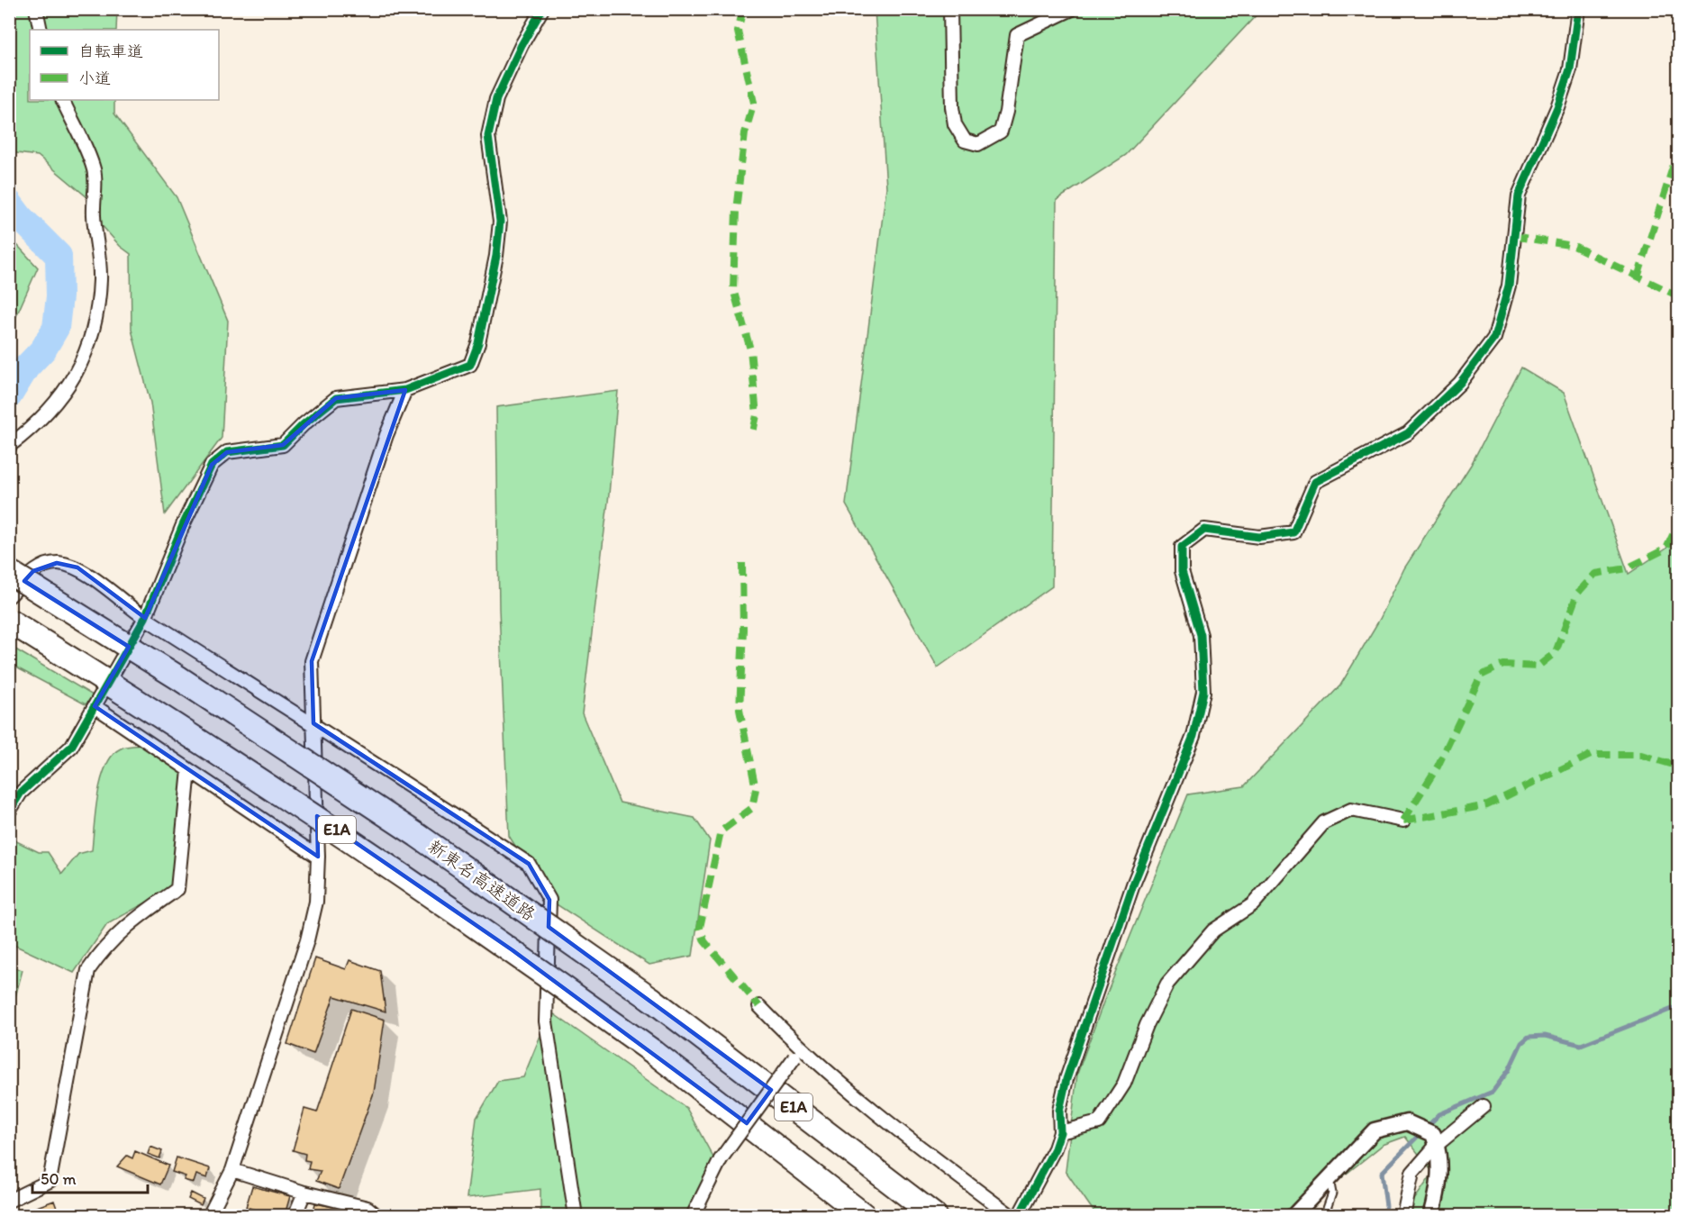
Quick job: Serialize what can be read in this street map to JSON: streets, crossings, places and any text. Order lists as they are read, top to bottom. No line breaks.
{"streets":{"highway":["E1A","新東名高速道路"]},"legend":["自転車道","小道"],"scale_bar":"50 m"}
